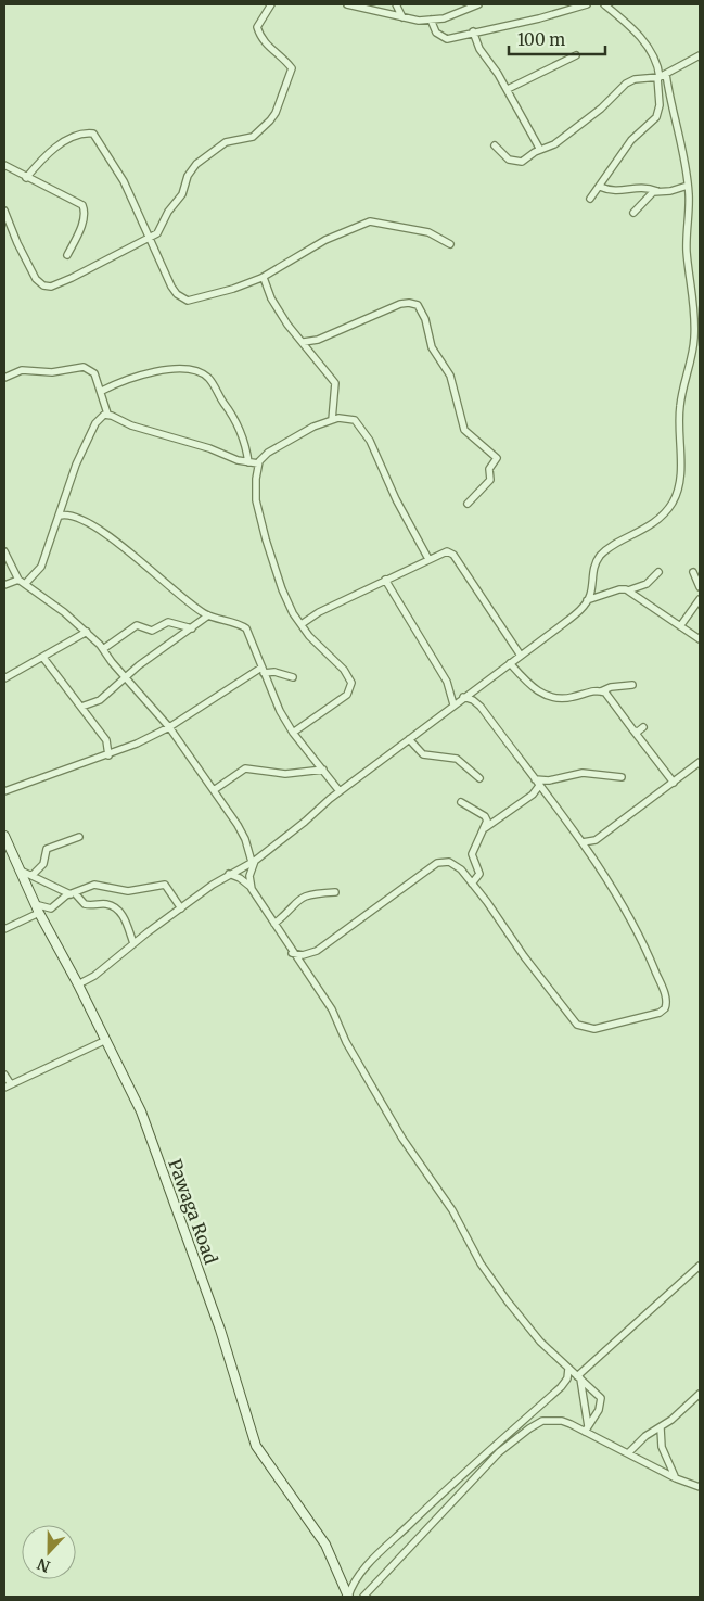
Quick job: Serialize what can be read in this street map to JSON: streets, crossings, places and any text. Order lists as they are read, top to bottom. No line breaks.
{"streets":{"main road":["Pawaga Road"]},"scale_bar":"100 m","north":"bottom"}
